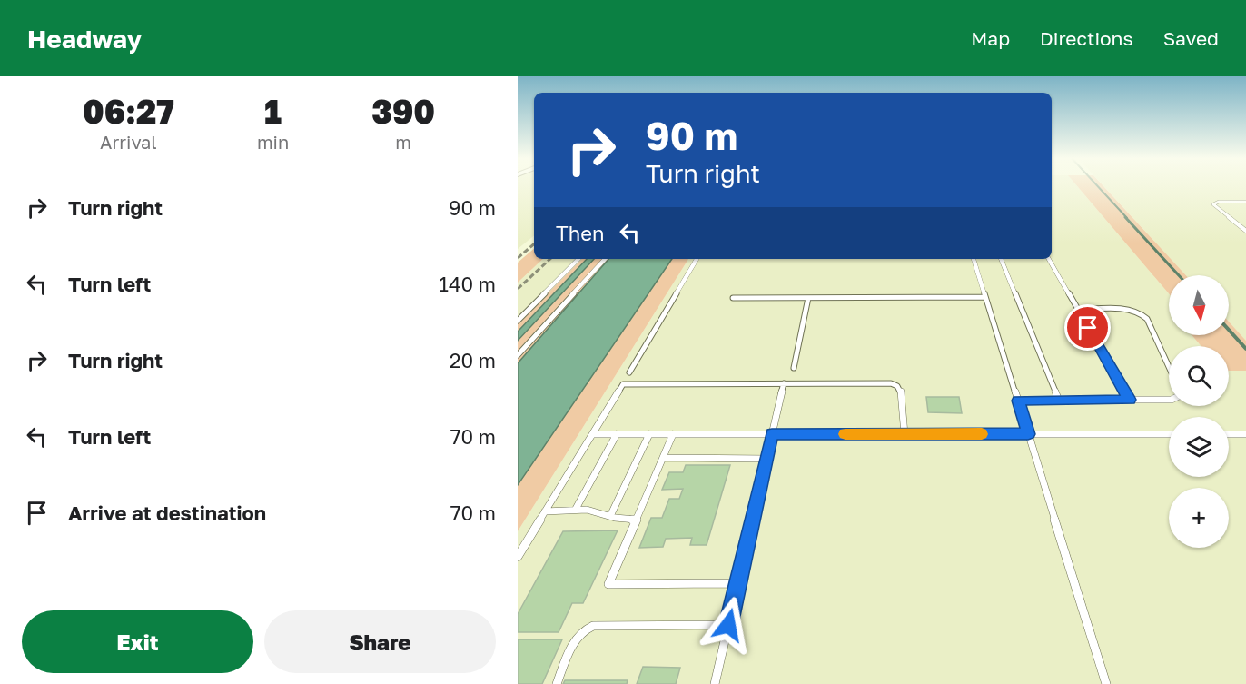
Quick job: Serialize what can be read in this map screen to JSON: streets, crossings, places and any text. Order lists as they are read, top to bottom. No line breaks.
{"north":"bottom","page":{"header":"Headway","nav":["Map","Directions","Saved"],"eta":["06:27","Arrival","1","min","390","m"],"turn":["90 m","Turn right"],"list":[{"name":"Turn right","value":"90 m"},{"name":"Turn left","value":"140 m"},{"name":"Turn right","value":"20 m"},{"name":"Turn left","value":"70 m"},{"name":"Arrive at destination","value":"70 m"}],"then":"Then","map_buttons":"+","buttons":["Exit","Share"]}}
